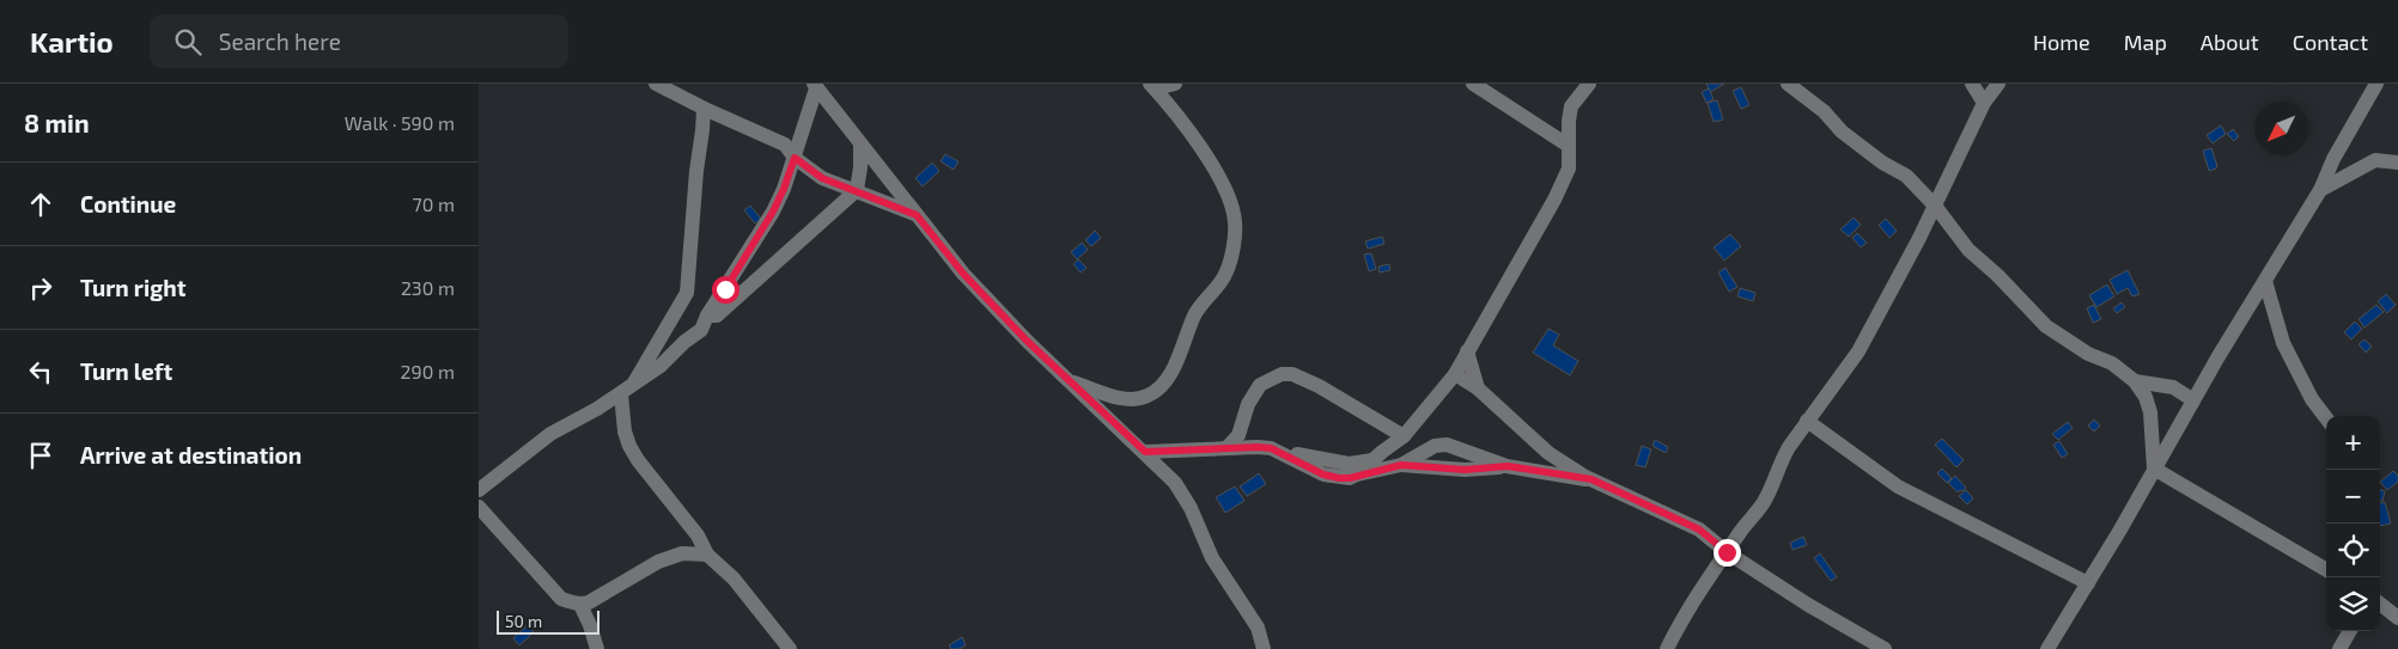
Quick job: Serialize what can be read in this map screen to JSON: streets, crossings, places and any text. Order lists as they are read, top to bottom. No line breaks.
{"scale_bar":"50 m","north":"bottom left","page":{"header":"Kartio","search":"Search here","nav":["Home","Map","About","Contact"],"heading":["8 min","Walk · 590 m"],"list":[["Continue","70 m"],["Turn right","230 m"],["Turn left","290 m"],"Arrive at destination"],"map_buttons":["+","−"],"scale":"50 m"}}
